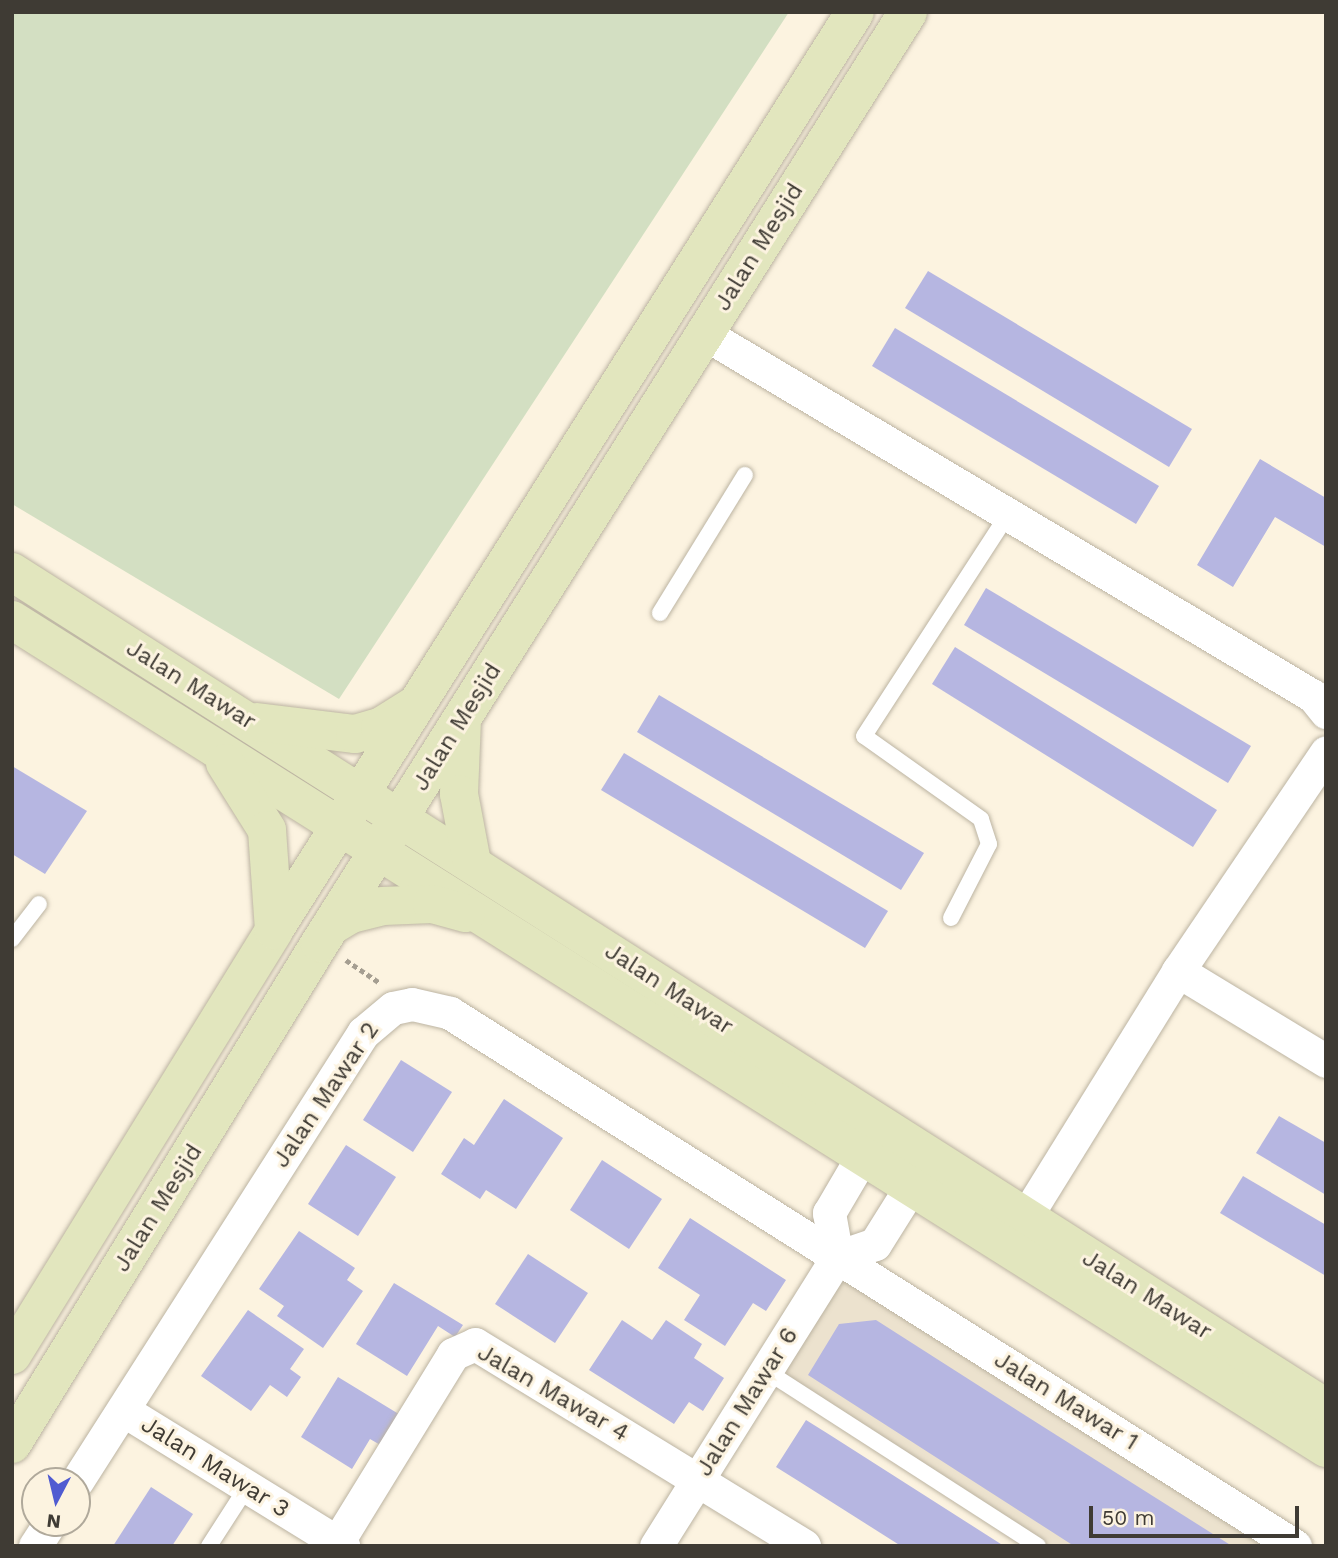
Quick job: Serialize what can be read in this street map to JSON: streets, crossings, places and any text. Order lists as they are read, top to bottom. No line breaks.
{"streets":{"main road":["Jalan Mesjid","Jalan Mawar"],"street":["Jalan Mawar 2","Jalan Mawar 4","Jalan Mawar 1","Jalan Mawar 6","Jalan Mawar 3"]},"crossings":[["Jalan Mesjid","Jalan Mawar"],["Jalan Mawar 2","Jalan Mawar 3"],["Jalan Mawar 4","Jalan Mawar 6"],["Jalan Mawar 4","Jalan Mawar 3"],["Jalan Mawar 1","Jalan Mawar 6"]],"scale_bar":"50 m","north":"bottom"}
